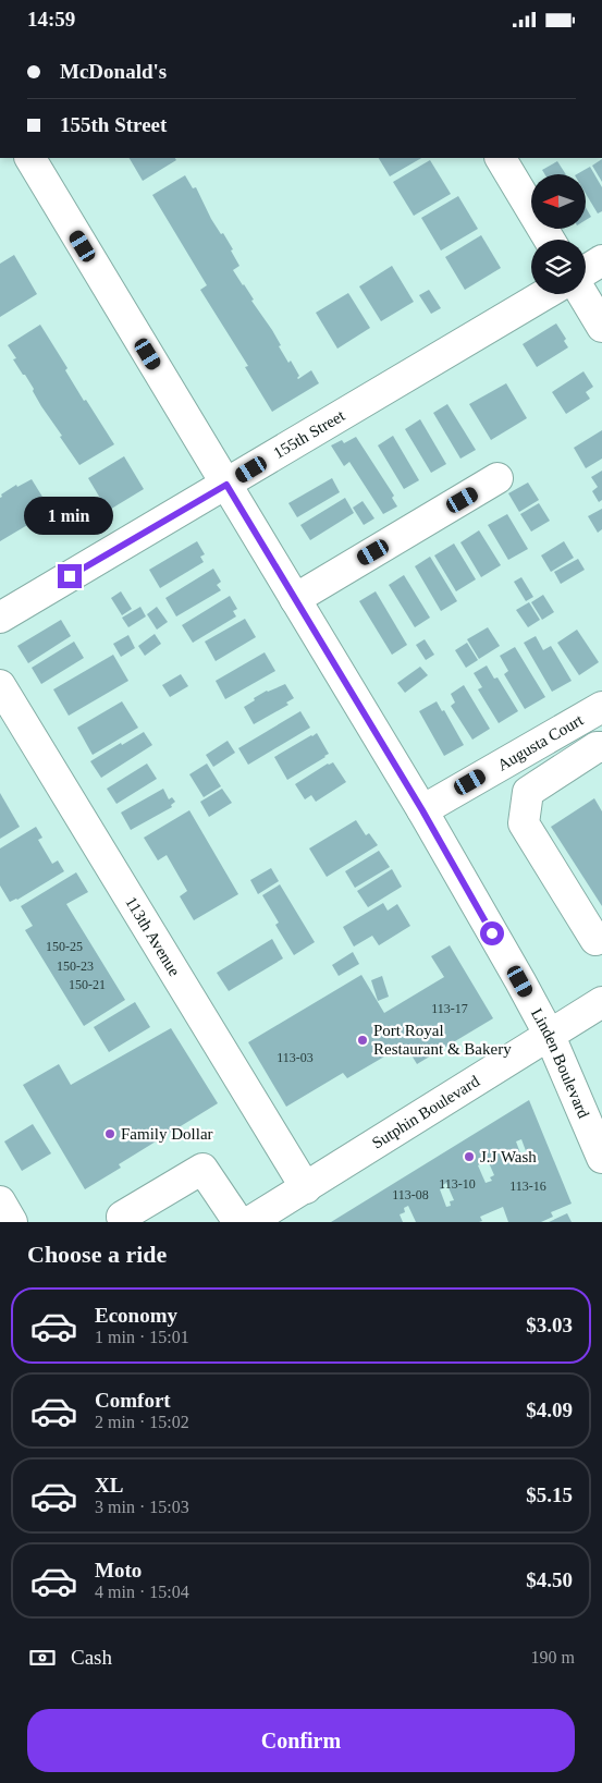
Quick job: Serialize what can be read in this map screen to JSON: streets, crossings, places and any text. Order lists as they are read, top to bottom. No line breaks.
{"streets":{"street":["155th Street","Augusta Court","113th Avenue","Linden Boulevard","Sutphin Boulevard"]},"crossings":[["155th Street","Linden Boulevard"],["Augusta Court","Linden Boulevard"],["113th Avenue","Sutphin Boulevard"],["Linden Boulevard","Sutphin Boulevard"]],"places":["Port Royal Restaurant & Bakery","Family Dollar","J.J Wash"],"house_numbers":["150-25","150-23","150-21","113-17","113-03","113-10","113-16","113-08"],"north":"left","page":{"status":"14:59","banner":["McDonald's","155th Street"],"bubble":"1 min","heading":"Choose a ride","list":[{"name":"Economy","note":"1 min · 15:01","value":"$3.03"},{"name":"Comfort","note":"2 min · 15:02","value":"$4.09"},{"name":"XL","note":"3 min · 15:03","value":"$5.15"},{"name":"Moto","note":"4 min · 15:04","value":"$4.50"}],"pay":["Cash","190 m"],"buttons":"Confirm"}}
